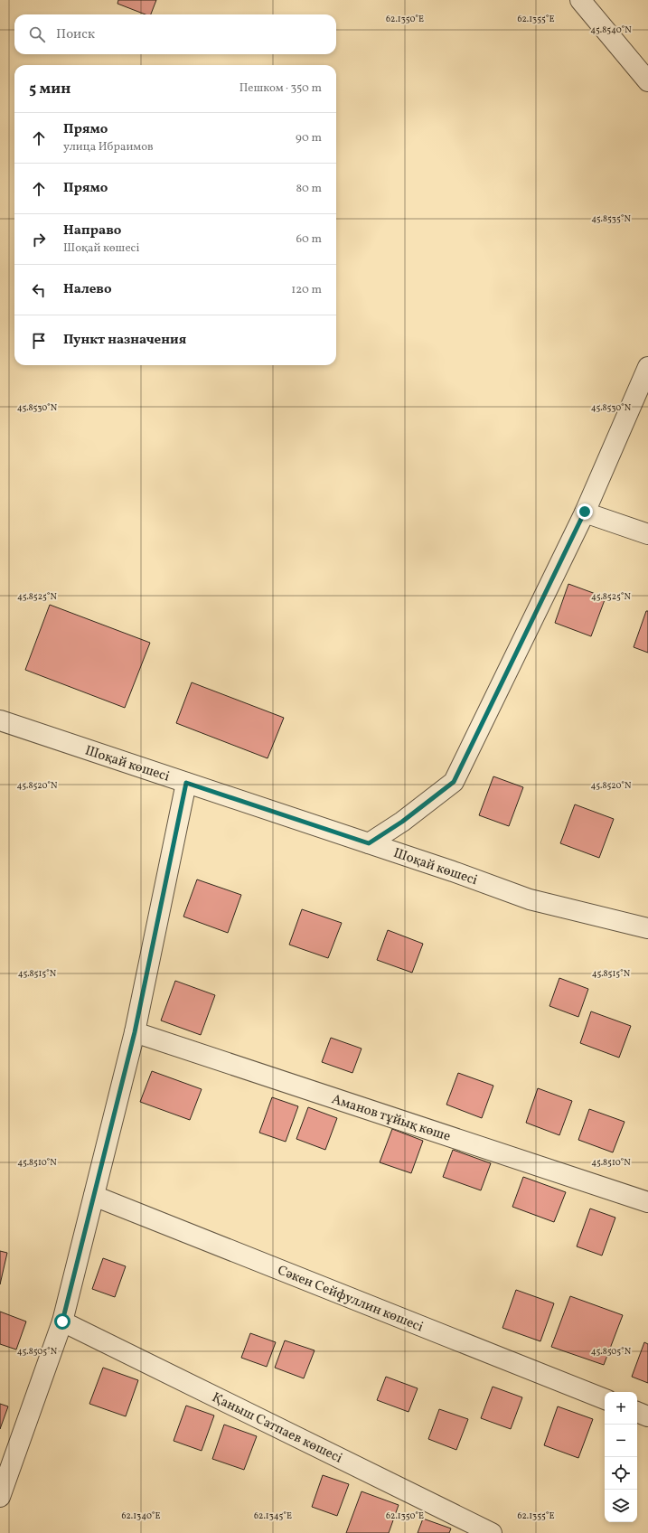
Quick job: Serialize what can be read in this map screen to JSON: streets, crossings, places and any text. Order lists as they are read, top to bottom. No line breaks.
{"streets":{"street":["Шоқай көшесі","Аманов тұйық көше","Сәкен Сейфуллин көшесі","Қаныш Сатпаев көшесі"]},"page":{"search":"Поиск","heading":["5 мин","Пешком · 350 m"],"list":[["Прямо","улица Ибраимов","90 m"],["Прямо","80 m"],["Направо","Шоқай көшесі","60 m"],["Налево","120 m"],"Пункт назначения"],"map_buttons":["+","−"]},"coordinates":["62.1350°E","62.1355°E","45.8540°N","45.8535°N","45.8530°N","45.8525°N","45.8520°N","45.8515°N","45.8510°N","45.8505°N","62.1340°E","62.1345°E"]}
